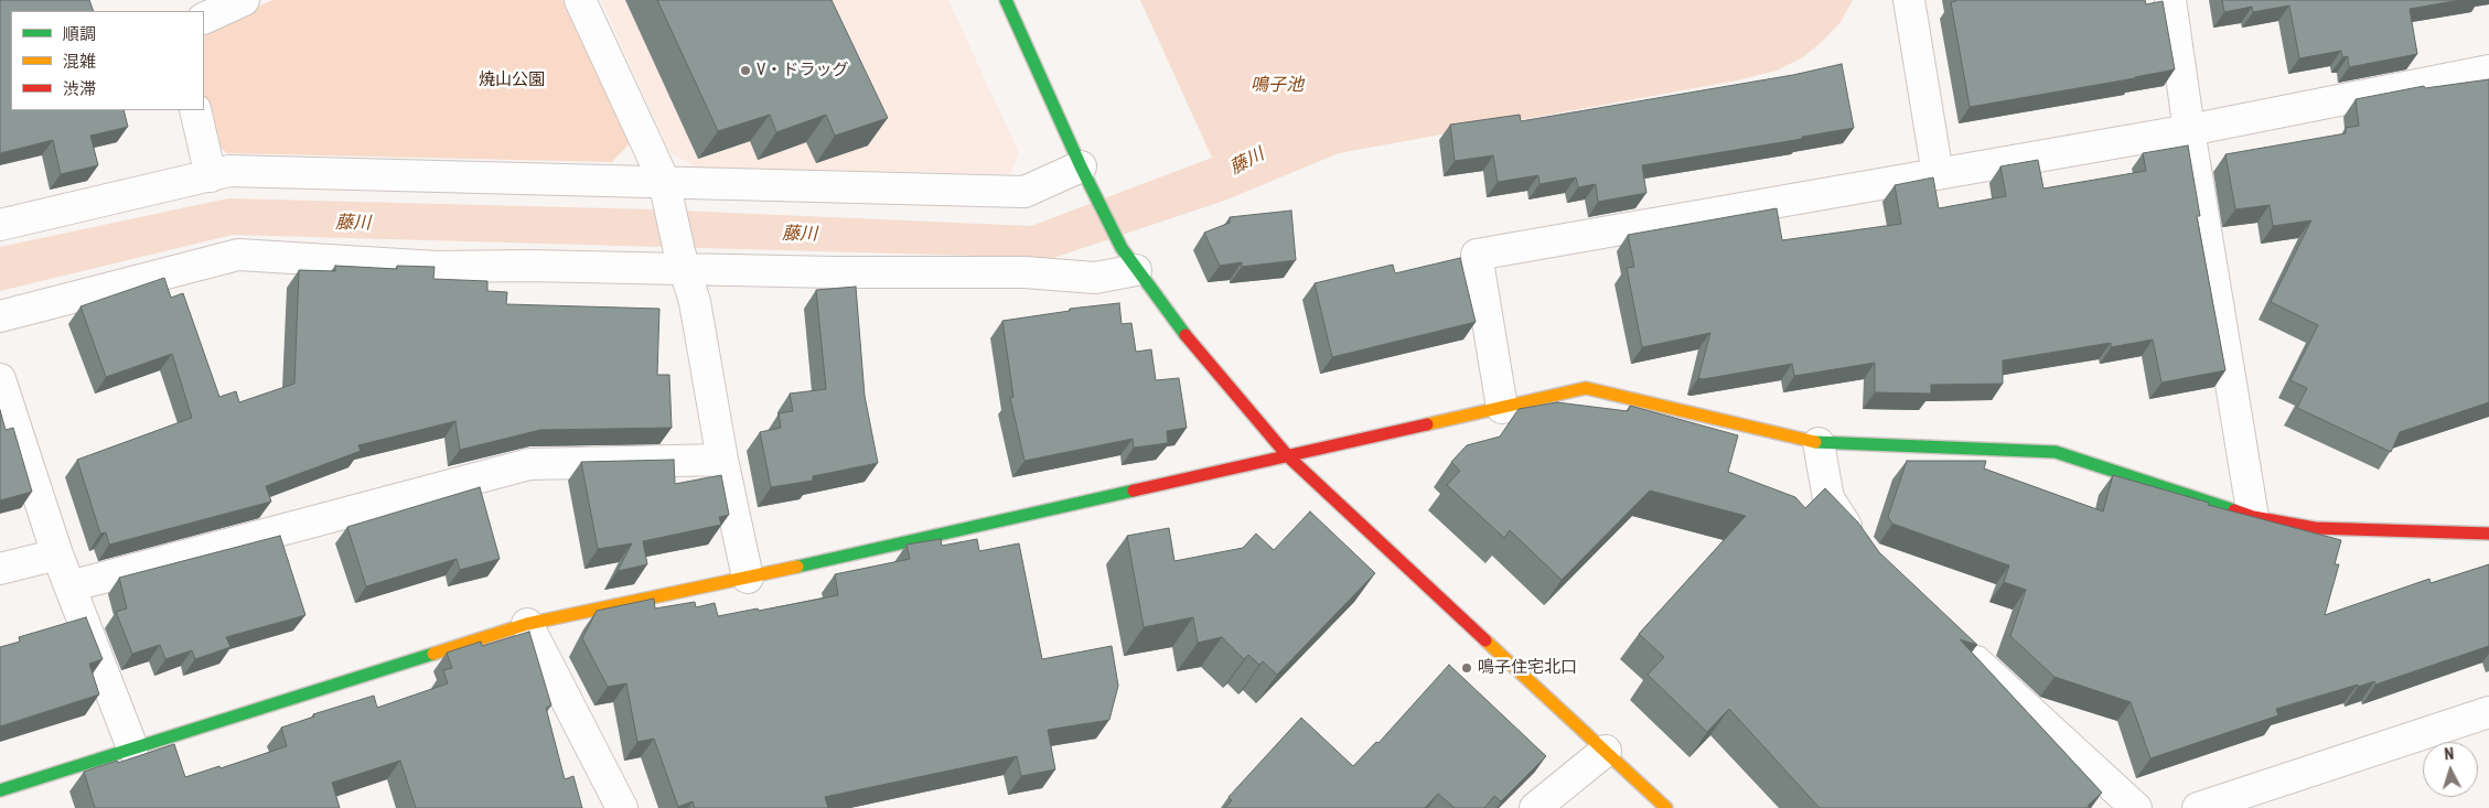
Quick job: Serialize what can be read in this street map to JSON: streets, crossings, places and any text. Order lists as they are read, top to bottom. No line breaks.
{"water":["鳴子池","藤川"],"parks":["焼山公園"],"places":["V・ドラッグ","鳴子住宅北口"],"legend":["順調","混雑","渋滞"],"north":"top"}
